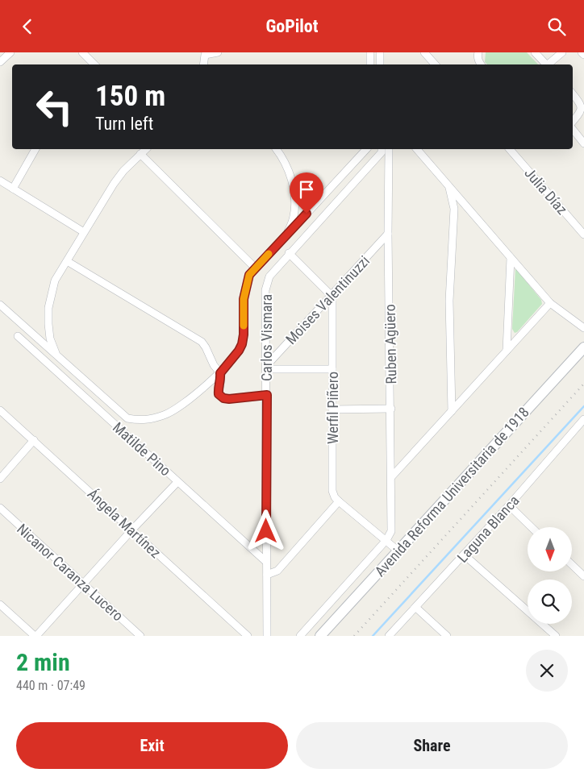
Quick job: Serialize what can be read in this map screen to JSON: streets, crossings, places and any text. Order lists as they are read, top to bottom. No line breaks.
{"streets":{"main road":["Avenida Reforma Universitaria de 1918"],"street":["Julia Díaz","Moises Valentinuzzi","Carlos Vismara","Ruben Agüero","Werfil Piñero","Matilde Pino","Ángela Martínez","Laguna Blanca","Nicanor Caranza Lucero"]},"crossings":[["Moises Valentinuzzi","Carlos Vismara"],["Moises Valentinuzzi","Ruben Agüero"],["Moises Valentinuzzi","Werfil Piñero"],["Carlos Vismara","Matilde Pino"],["Ruben Agüero","Avenida Reforma Universitaria de 1918"]],"north":"bottom","page":{"header":"GoPilot","turn":["150 m","Turn left"],"heading":["2 min","440 m · 07:49"],"buttons":["Exit","Share"]}}
